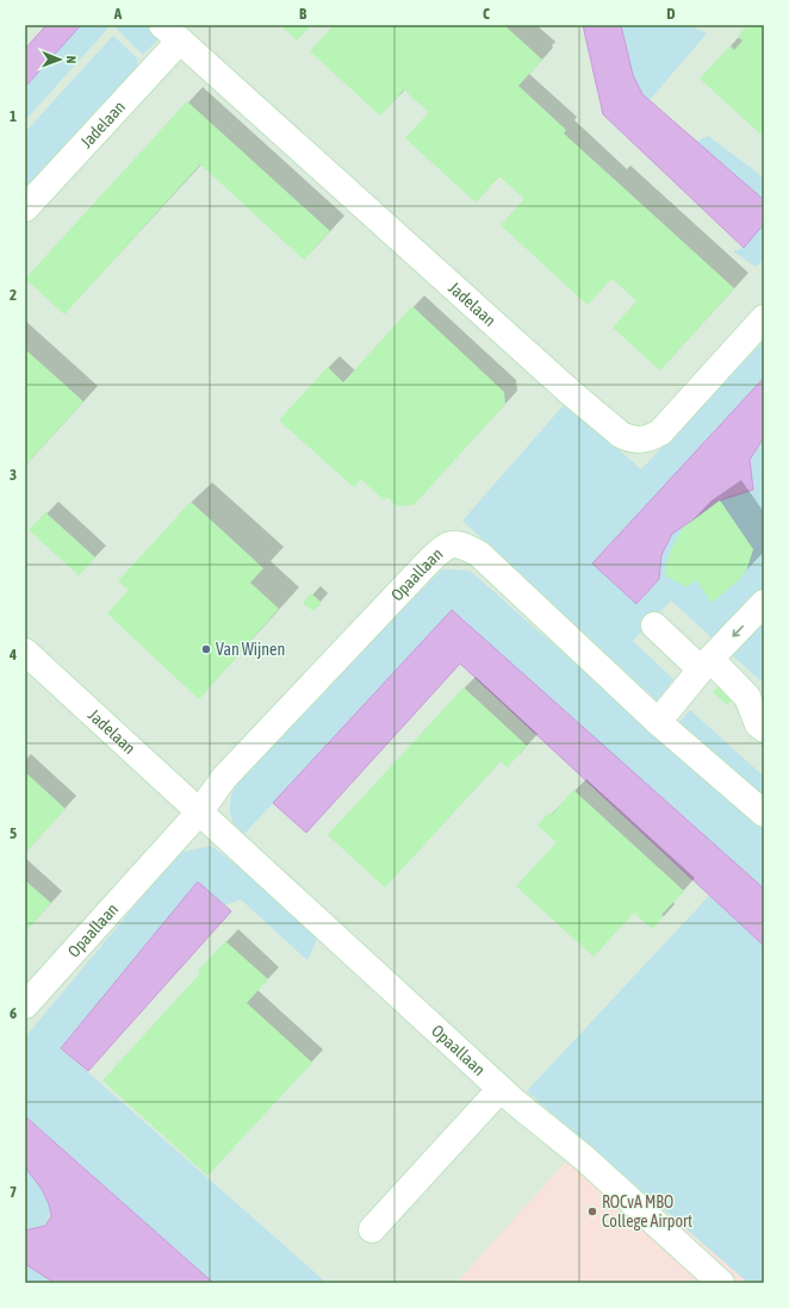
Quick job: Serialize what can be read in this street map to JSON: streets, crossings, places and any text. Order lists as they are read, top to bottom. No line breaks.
{"streets":{"street":["Jadelaan","Opaallaan"]},"crossings":[["Jadelaan","Opaallaan"]],"places":["Van Wijnen","ROCvA MBO College Airport"],"north":"right","grid":{"columns":["A","B","C","D"],"rows":["1","2","3","4","5","6","7"]}}
